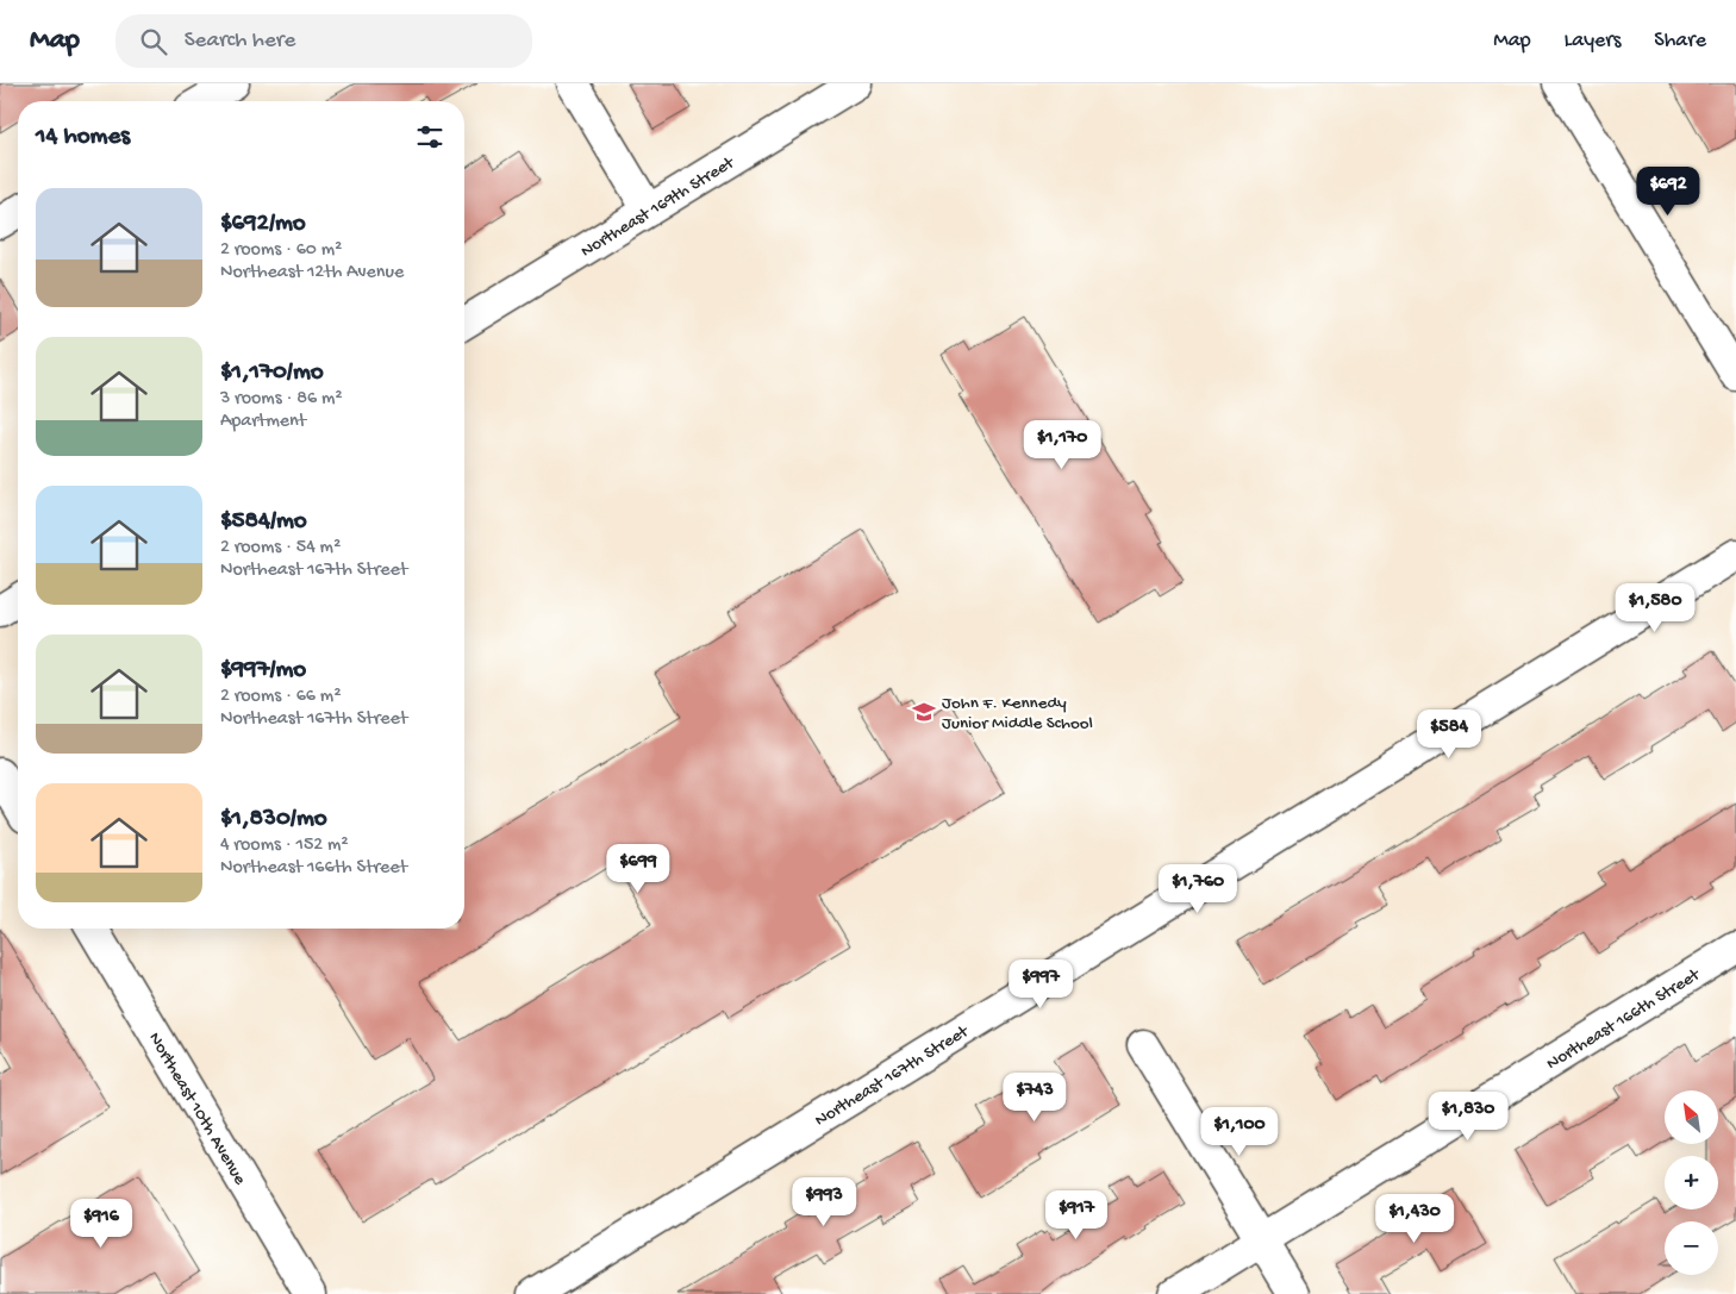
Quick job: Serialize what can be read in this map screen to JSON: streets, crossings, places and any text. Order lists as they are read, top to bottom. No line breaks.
{"streets":{"street":["Northeast 169th Street","Northeast 166th Street","Northeast 167th Street","Northeast 10th Avenue"]},"places":{"school or university":["John F. Kennedy Junior Middle School"]},"north":"top left","page":{"header":"Map","search":"Search here","nav":["Map","Layers","Share"],"heading":"14 homes","price":["$692","$1,170","$1,580","$584","$699","$1,760","$997","$743","$1,830","$1,100","$993","$917","$1,430","$916"],"list":[{"name":"$692/mo","note":"2 rooms · 60 m² · Northeast 12th Avenue"},{"name":"$1,170/mo","note":"3 rooms · 86 m² · Apartment"},{"name":"$584/mo","note":"2 rooms · 54 m² · Northeast 167th Street"},{"name":"$997/mo","note":"2 rooms · 66 m² · Northeast 167th Street"},{"name":"$1,830/mo","note":"4 rooms · 152 m² · Northeast 166th Street"}],"map_buttons":["+","−"]}}
